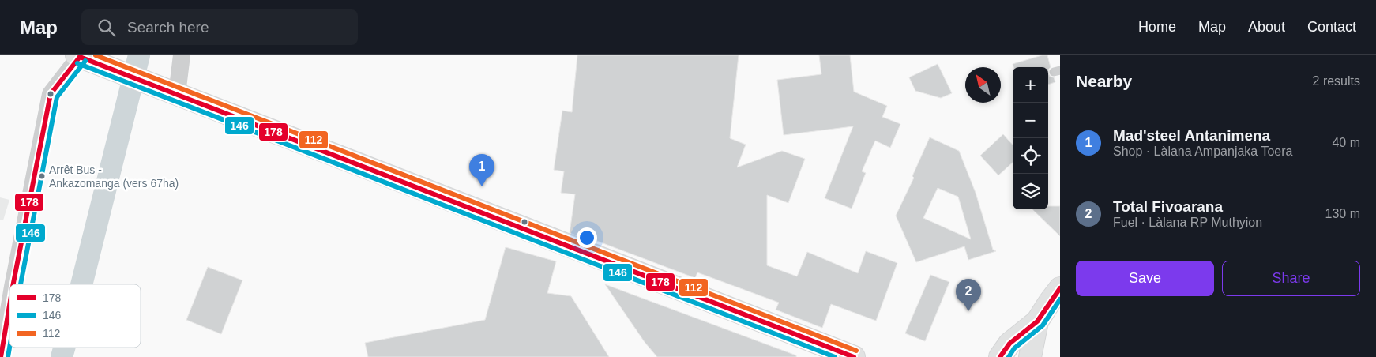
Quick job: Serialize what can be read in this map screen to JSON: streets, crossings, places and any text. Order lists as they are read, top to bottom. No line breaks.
{"places":["Arrêt Bus - Ankazomanga (vers 67ha)"],"lines":["transit line 112","transit line 178","transit line 146"],"legend":["178","146","112"],"north":"top left","page":{"header":"Map","search":"Search here","nav":["Home","Map","About","Contact"],"heading":["Nearby","2 results"],"map_buttons":["+","−"],"list":[{"mark":"1","name":"Mad'steel Antanimena","note":"Shop · Làlana Ampanjaka Toera","value":"40 m"},{"mark":"2","name":"Total Fivoarana","note":"Fuel · Làlana RP Muthyion","value":"130 m"}],"pins":["1","2"],"buttons":["Save","Share"]}}
